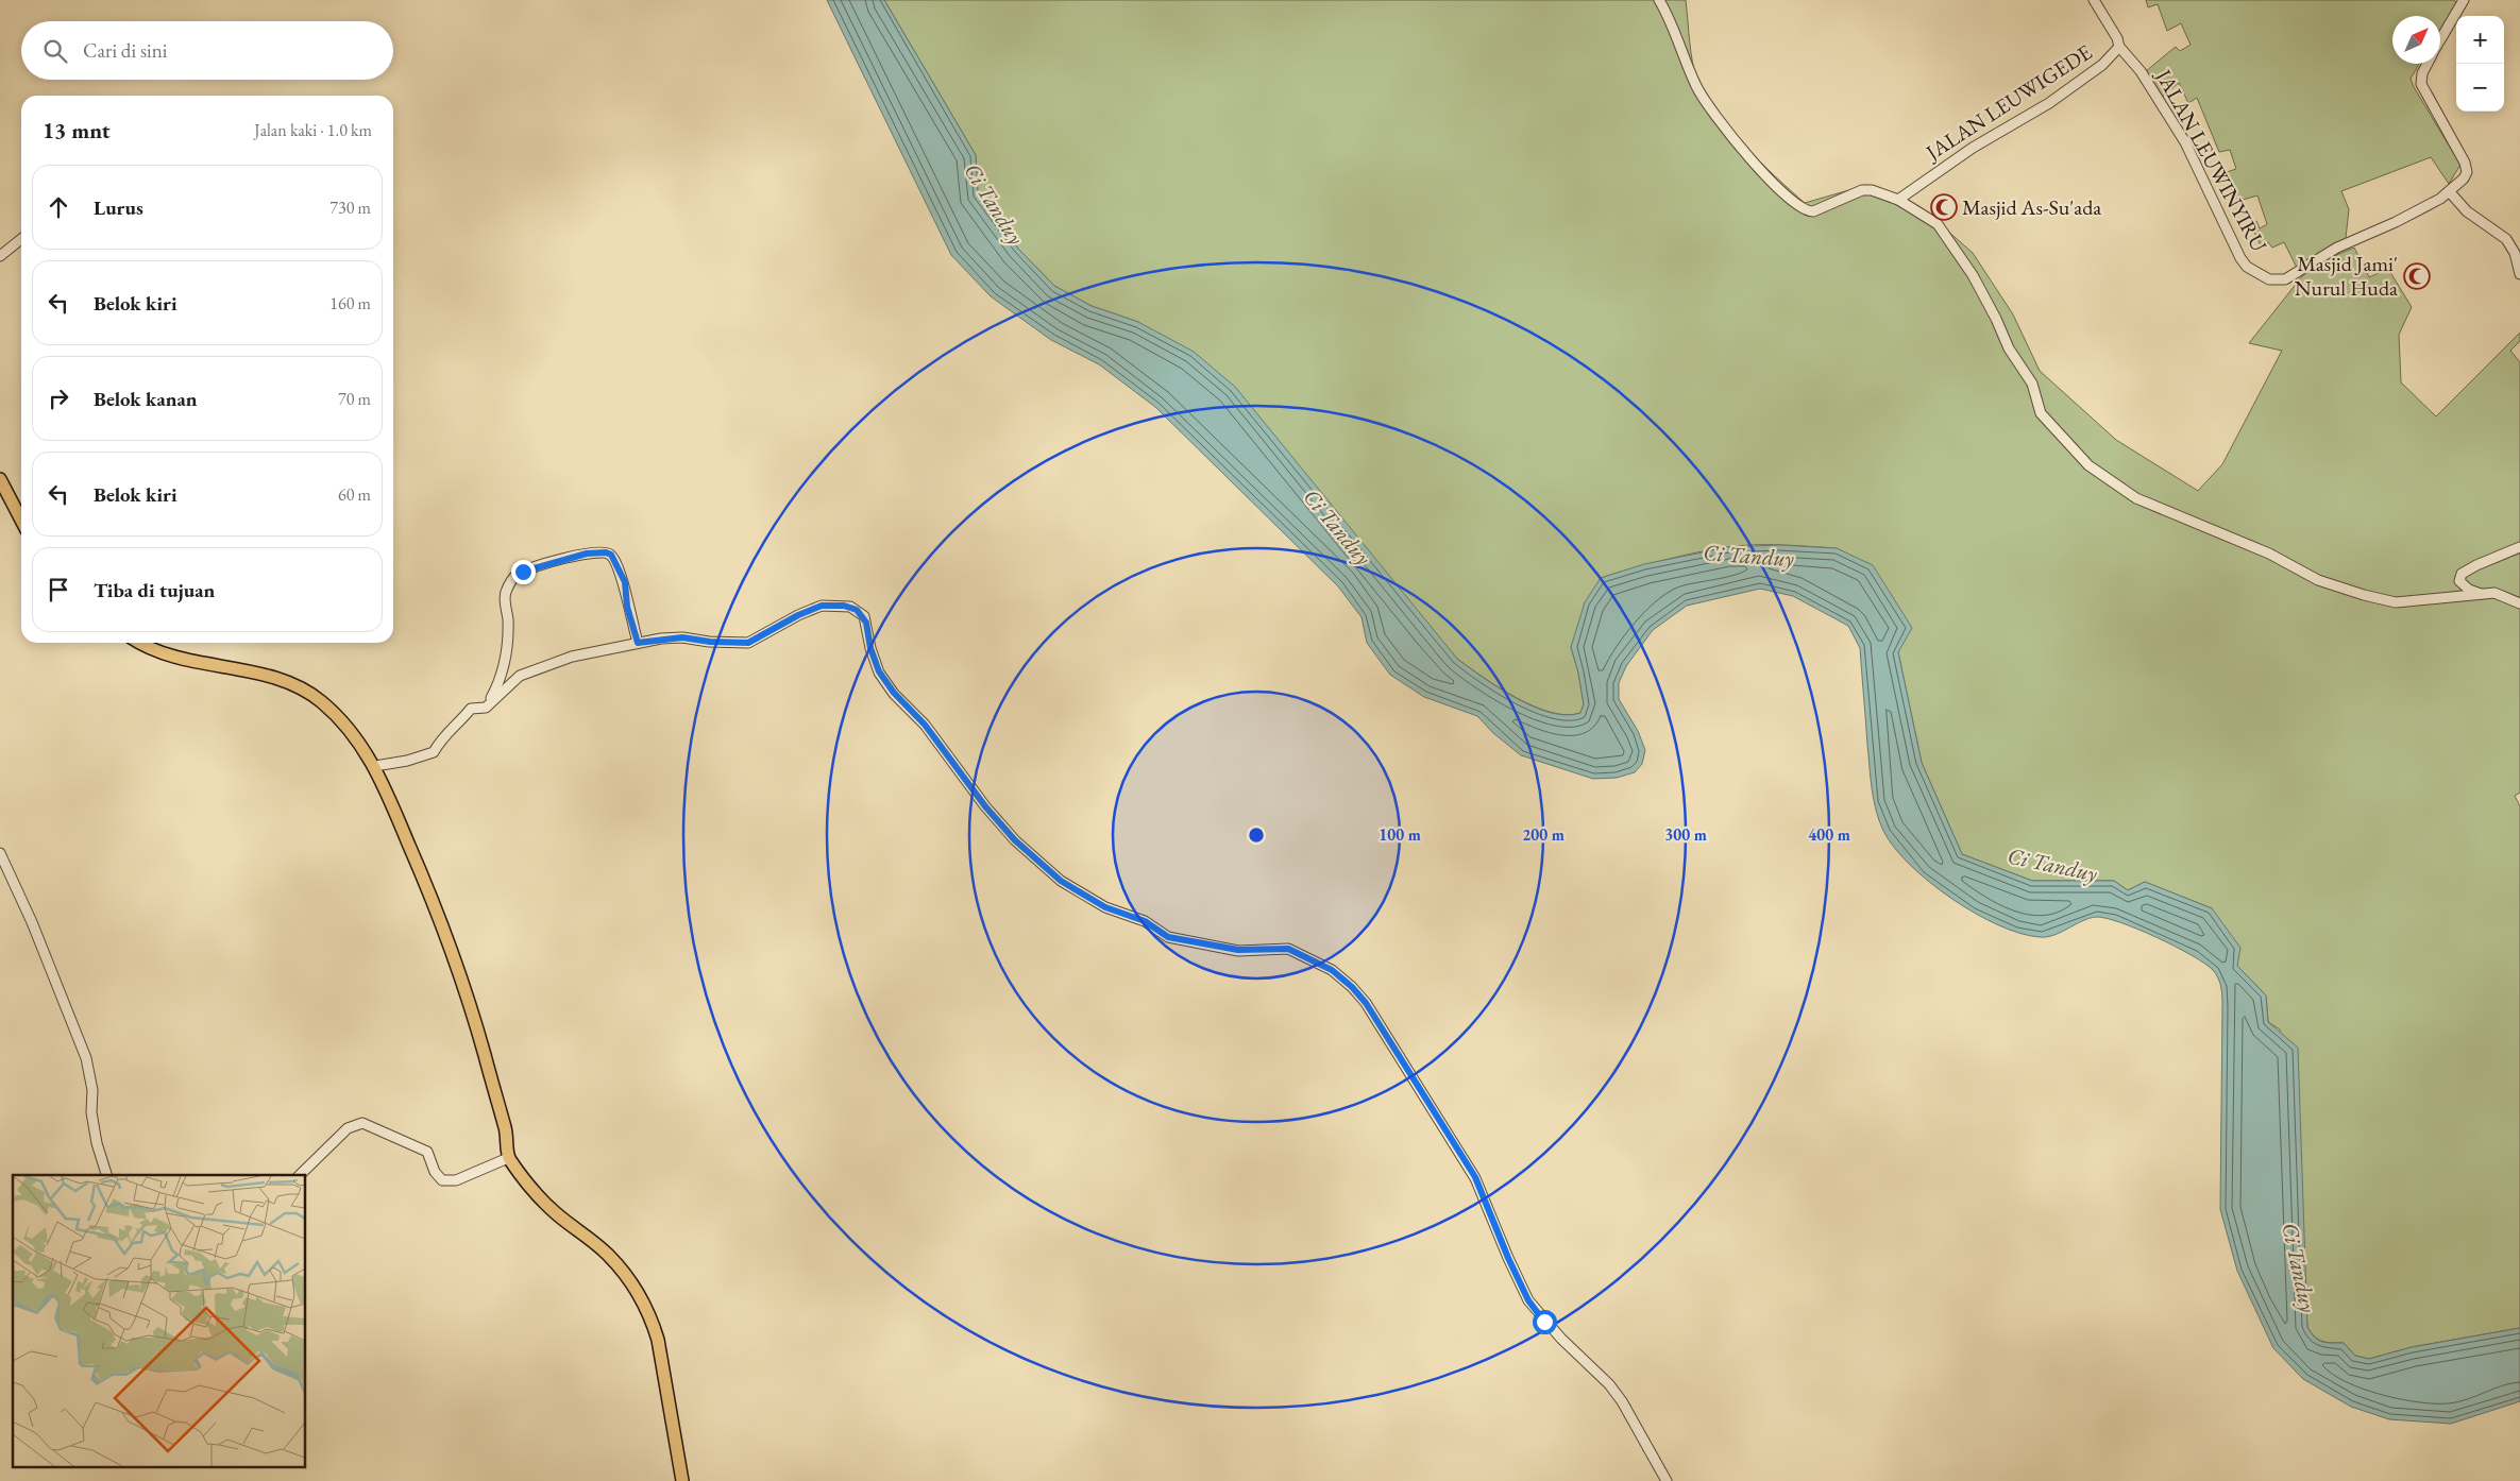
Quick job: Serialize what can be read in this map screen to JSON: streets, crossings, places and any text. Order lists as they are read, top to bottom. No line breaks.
{"streets":{"street":["JALAN LEUWIGEDE","JALAN LEUWINYIRU"]},"crossings":[["JALAN LEUWIGEDE","JALAN LEUWINYIRU"]],"water":["Ci Tanduy"],"places":{"mosque":["Masjid As-Su'ada","Masjid Jami' Nurul Huda"]},"north":"top right","page":{"map_buttons":["+","−"],"search":"Cari di sini","heading":["13 mnt","Jalan kaki · 1.0 km"],"list":[["Lurus","730 m"],["Belok kiri","160 m"],["Belok kanan","70 m"],["Belok kiri","60 m"],"Tiba di tujuan"]},"rings":["100 m","200 m","300 m","400 m"]}
